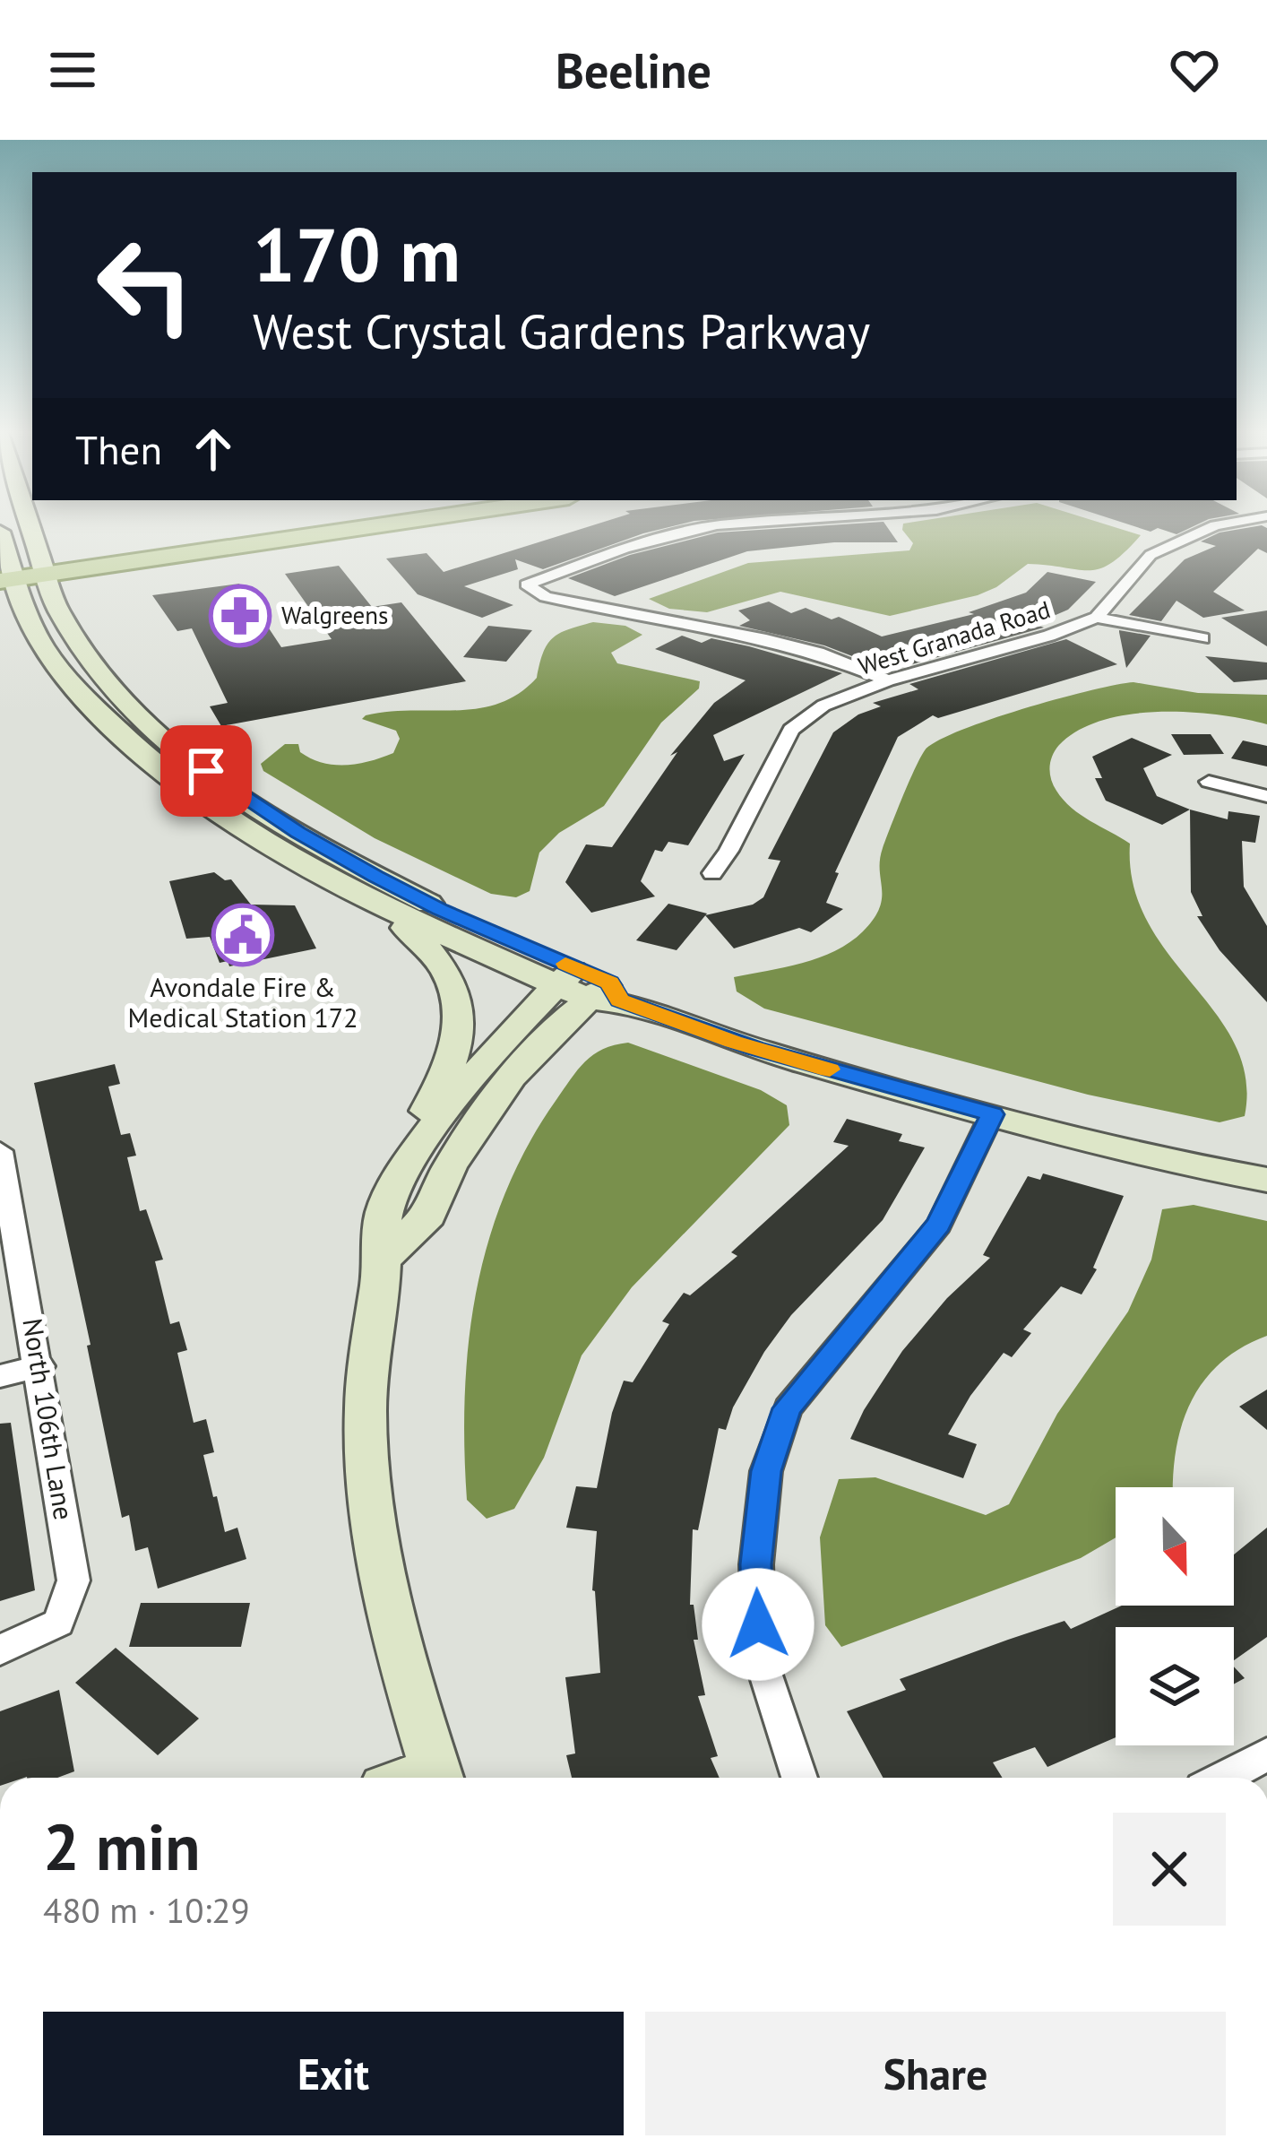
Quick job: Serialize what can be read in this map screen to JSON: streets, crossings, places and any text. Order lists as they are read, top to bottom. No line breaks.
{"streets":{"street":["West Granada Road","North 106th Lane"]},"places":{"pharmacy":["Walgreens"],"public building":["Avondale Fire & Medical Station 172"]},"north":"bottom","page":{"header":"Beeline","turn":["170 m","West Crystal Gardens Parkway"],"then":"Then","heading":["2 min","480 m · 10:29"],"buttons":["Exit","Share"]}}
